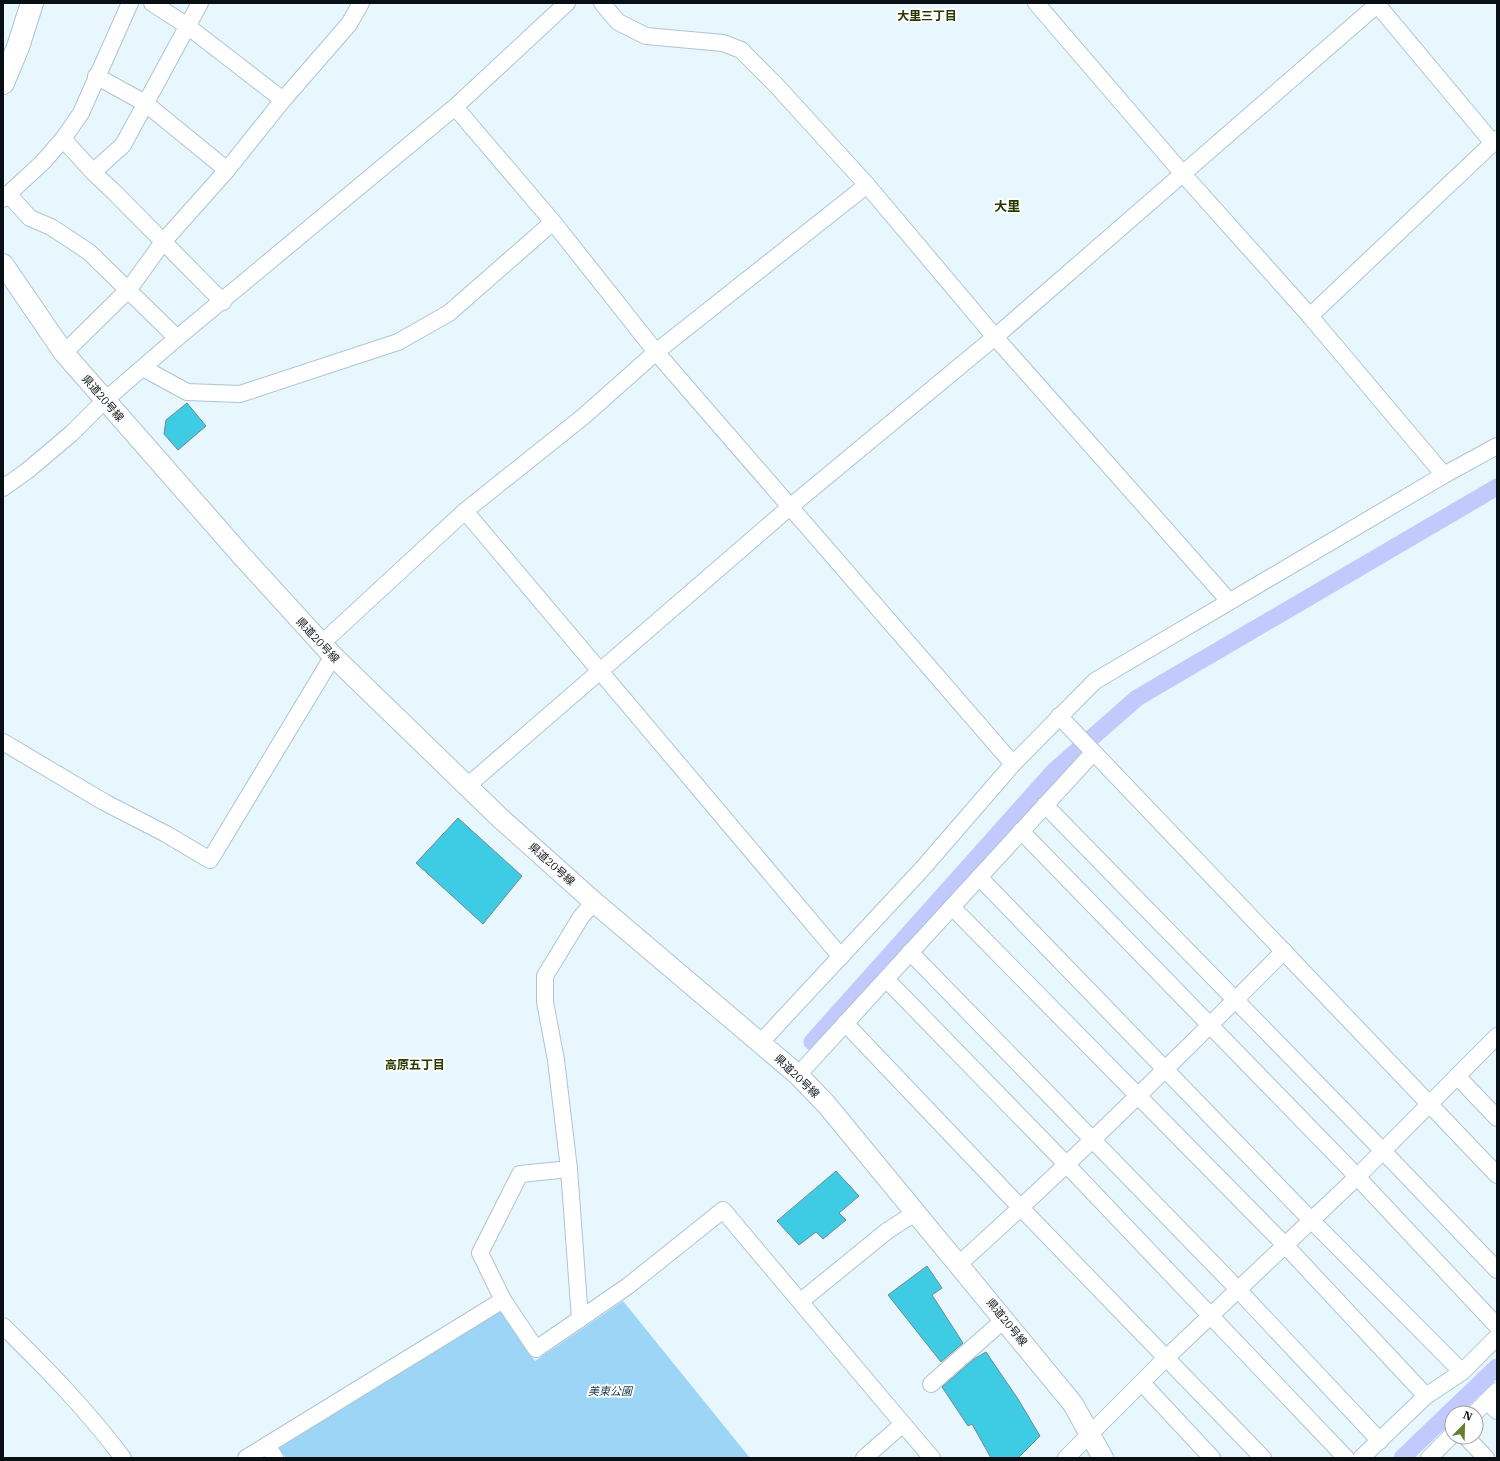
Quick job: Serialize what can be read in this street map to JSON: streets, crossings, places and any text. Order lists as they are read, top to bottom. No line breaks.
{"streets":{"main road":["県道20号線"]},"districts":["大里三丁目","大里","高原五丁目"],"parks":["美東公園"],"north":"top right"}
